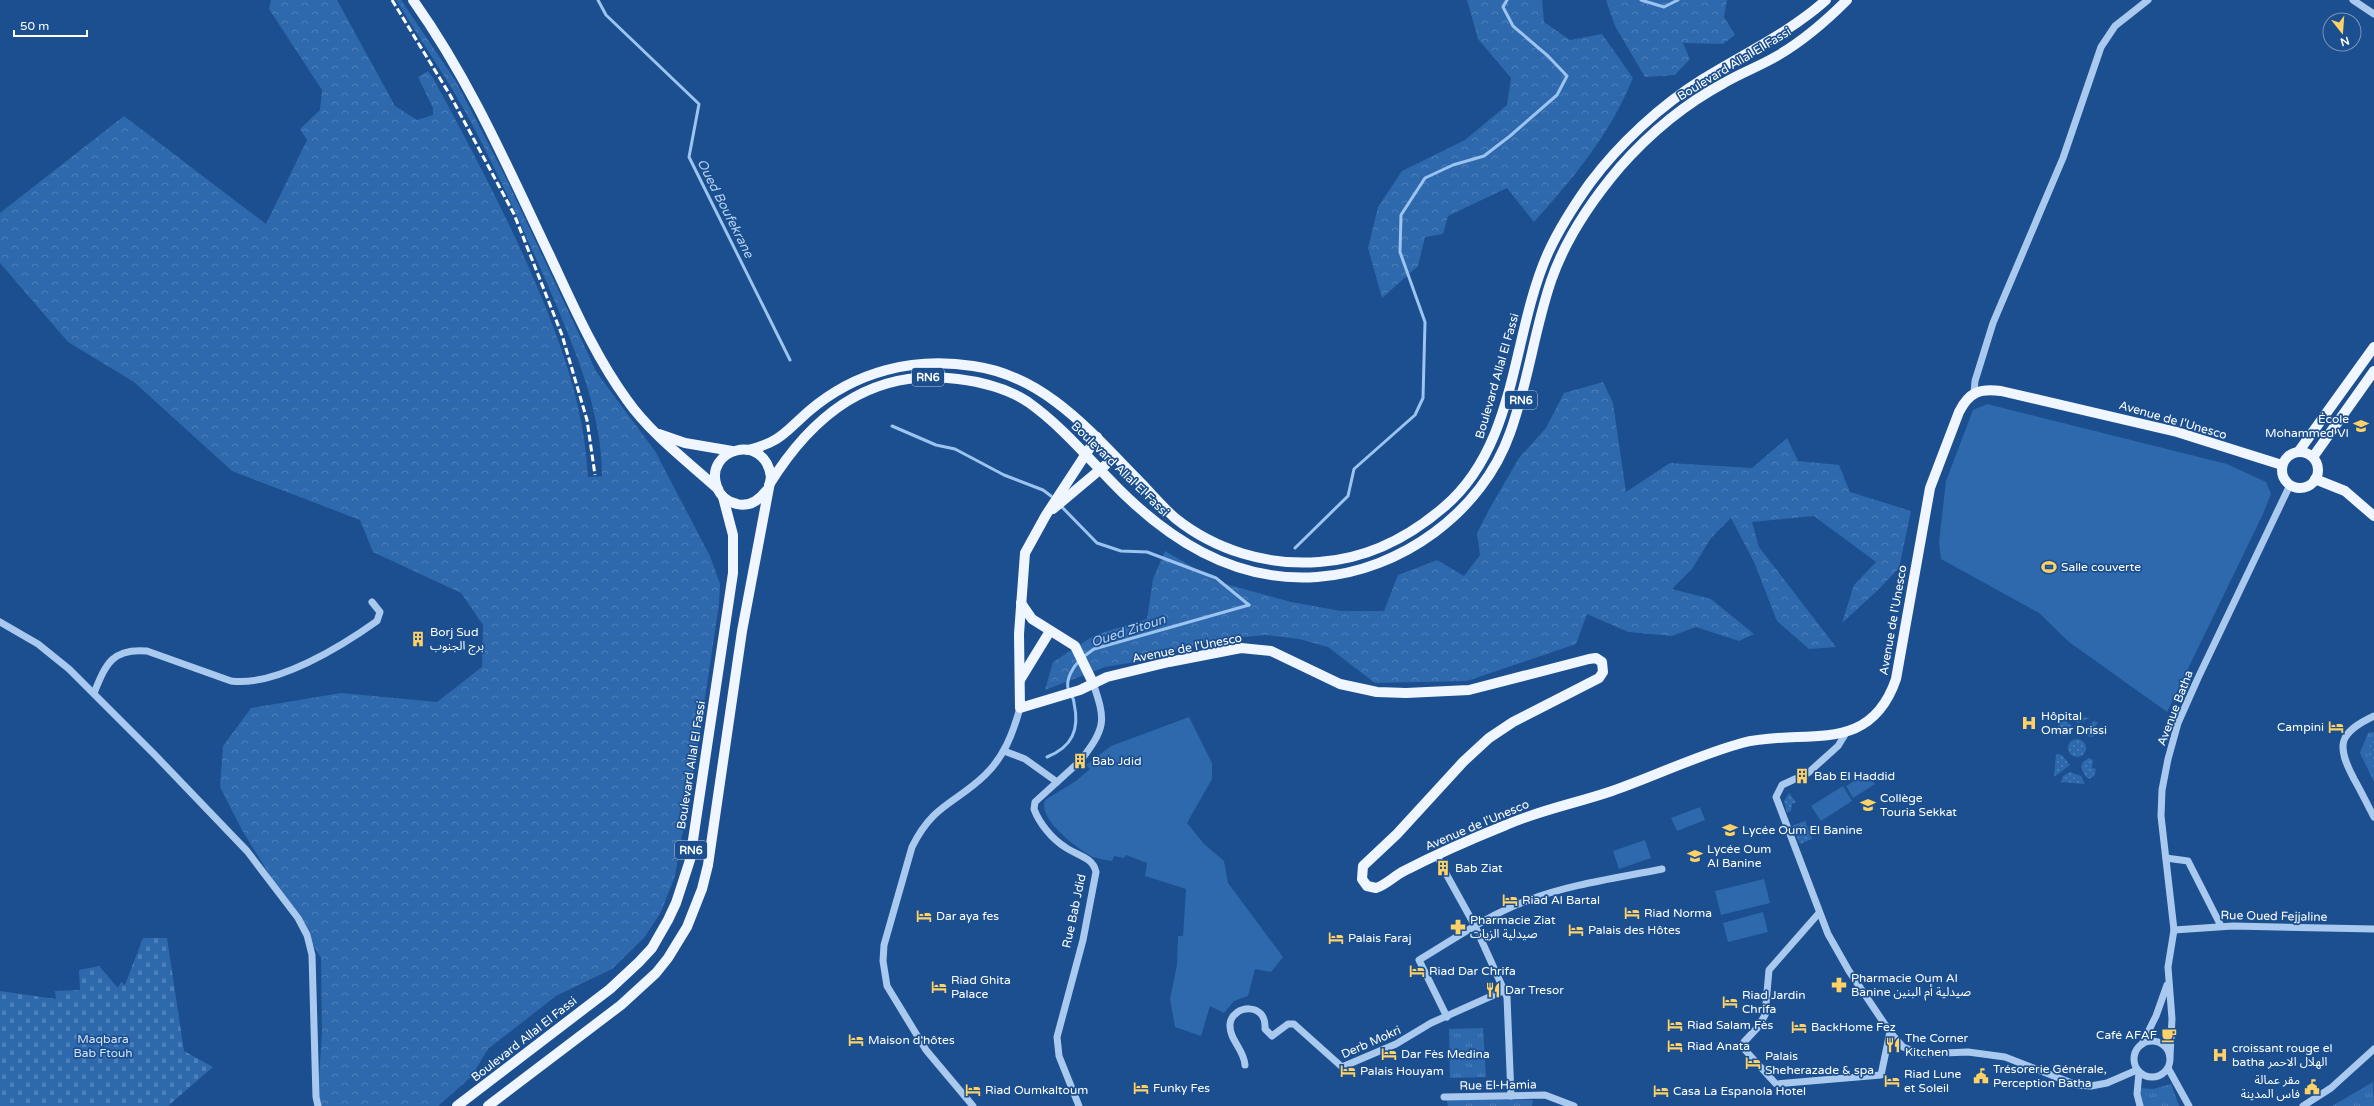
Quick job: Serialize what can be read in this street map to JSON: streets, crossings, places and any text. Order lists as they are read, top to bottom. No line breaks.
{"streets":{"main road":["Boulevard Allal El Fassi","RN6","Avenue de l'Unesco","Rue Bab Jdid"],"street":["Avenue Batha","Rue Oued Fejjaline","Derb Mokri","Rue El-Hamia"]},"crossings":[["Boulevard Allal El Fassi","RN6"],["Avenue de l'Unesco","Avenue Batha"],["Avenue de l'Unesco","Rue Bab Jdid"],["Avenue Batha","Rue Oued Fejjaline"]],"water":["Oued Boufekrane","Oued Zitoun"],"parks":["Maqbara Bab Ftouh"],"places":{"school or university":["École Mohammed VI","Collège Touria Sekkat","Lycée Oum El Banine","Lycée Oum Al Banine"],"sports":["Salle couverte"],"building":["Borj Sud برج الجنوب","Bab Jdid","Bab El Haddid","Bab Ziat"],"hospital":["Hôpital Omar Drissi","croissant rouge el batha الهلال الاحمر"],"hotel":["Campini","Riad Al Bartal","Riad Norma","Dar aya fes","Palais des Hôtes","Palais Faraj","Riad Dar Chrifa","Riad Ghita Palace","Riad Jardin Chrifa","Riad Salam Fès","BackHome Fez","Maison d'hôtes","Riad Anata","Dar Fès Medina","Palais Sheherazade & spa","Palais Houyam","Riad Lune et Soleil","Funky Fes","Riad Oumkaltoum","Casa La Espanola Hotel"],"pharmacy":["Pharmacie Ziat صيدلية الزيات","Pharmacie Oum Al Banine صيدلية أم البنين"],"restaurant":["Dar Tresor","The Corner Kitchen"],"cafe":["Café AFAF"],"public building":["Trésorerie Générale, Perception Batha","مقر عمالة فاس المدينة"]},"scale_bar":"50 m","north":"bottom"}
